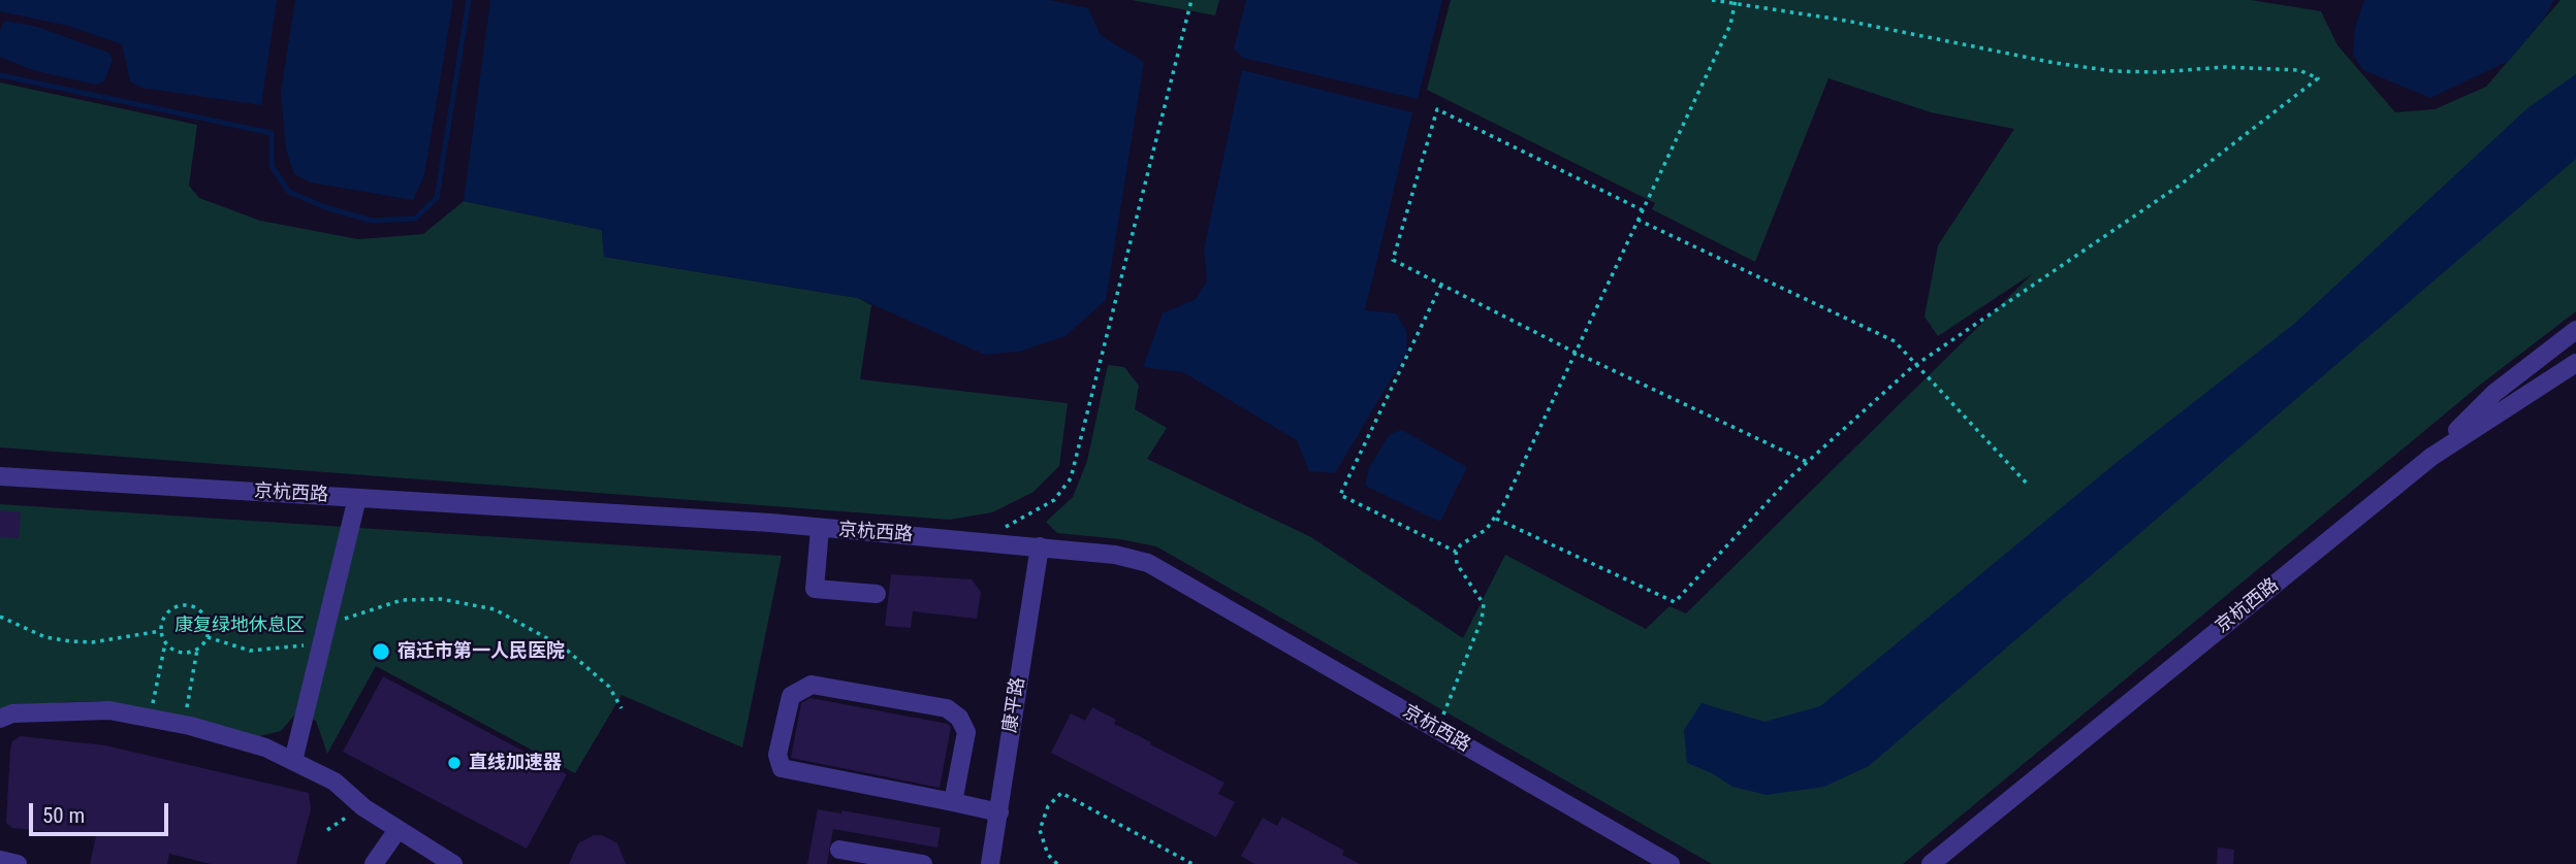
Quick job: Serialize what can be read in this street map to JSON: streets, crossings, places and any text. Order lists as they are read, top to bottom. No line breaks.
{"streets":{"street":["京杭西路","康平路"]},"crossings":[["京杭西路","康平路"]],"parks":["康复绿地休息区"],"places":["宿迁市第一人民医院","直线加速器"],"scale_bar":"50 m"}
